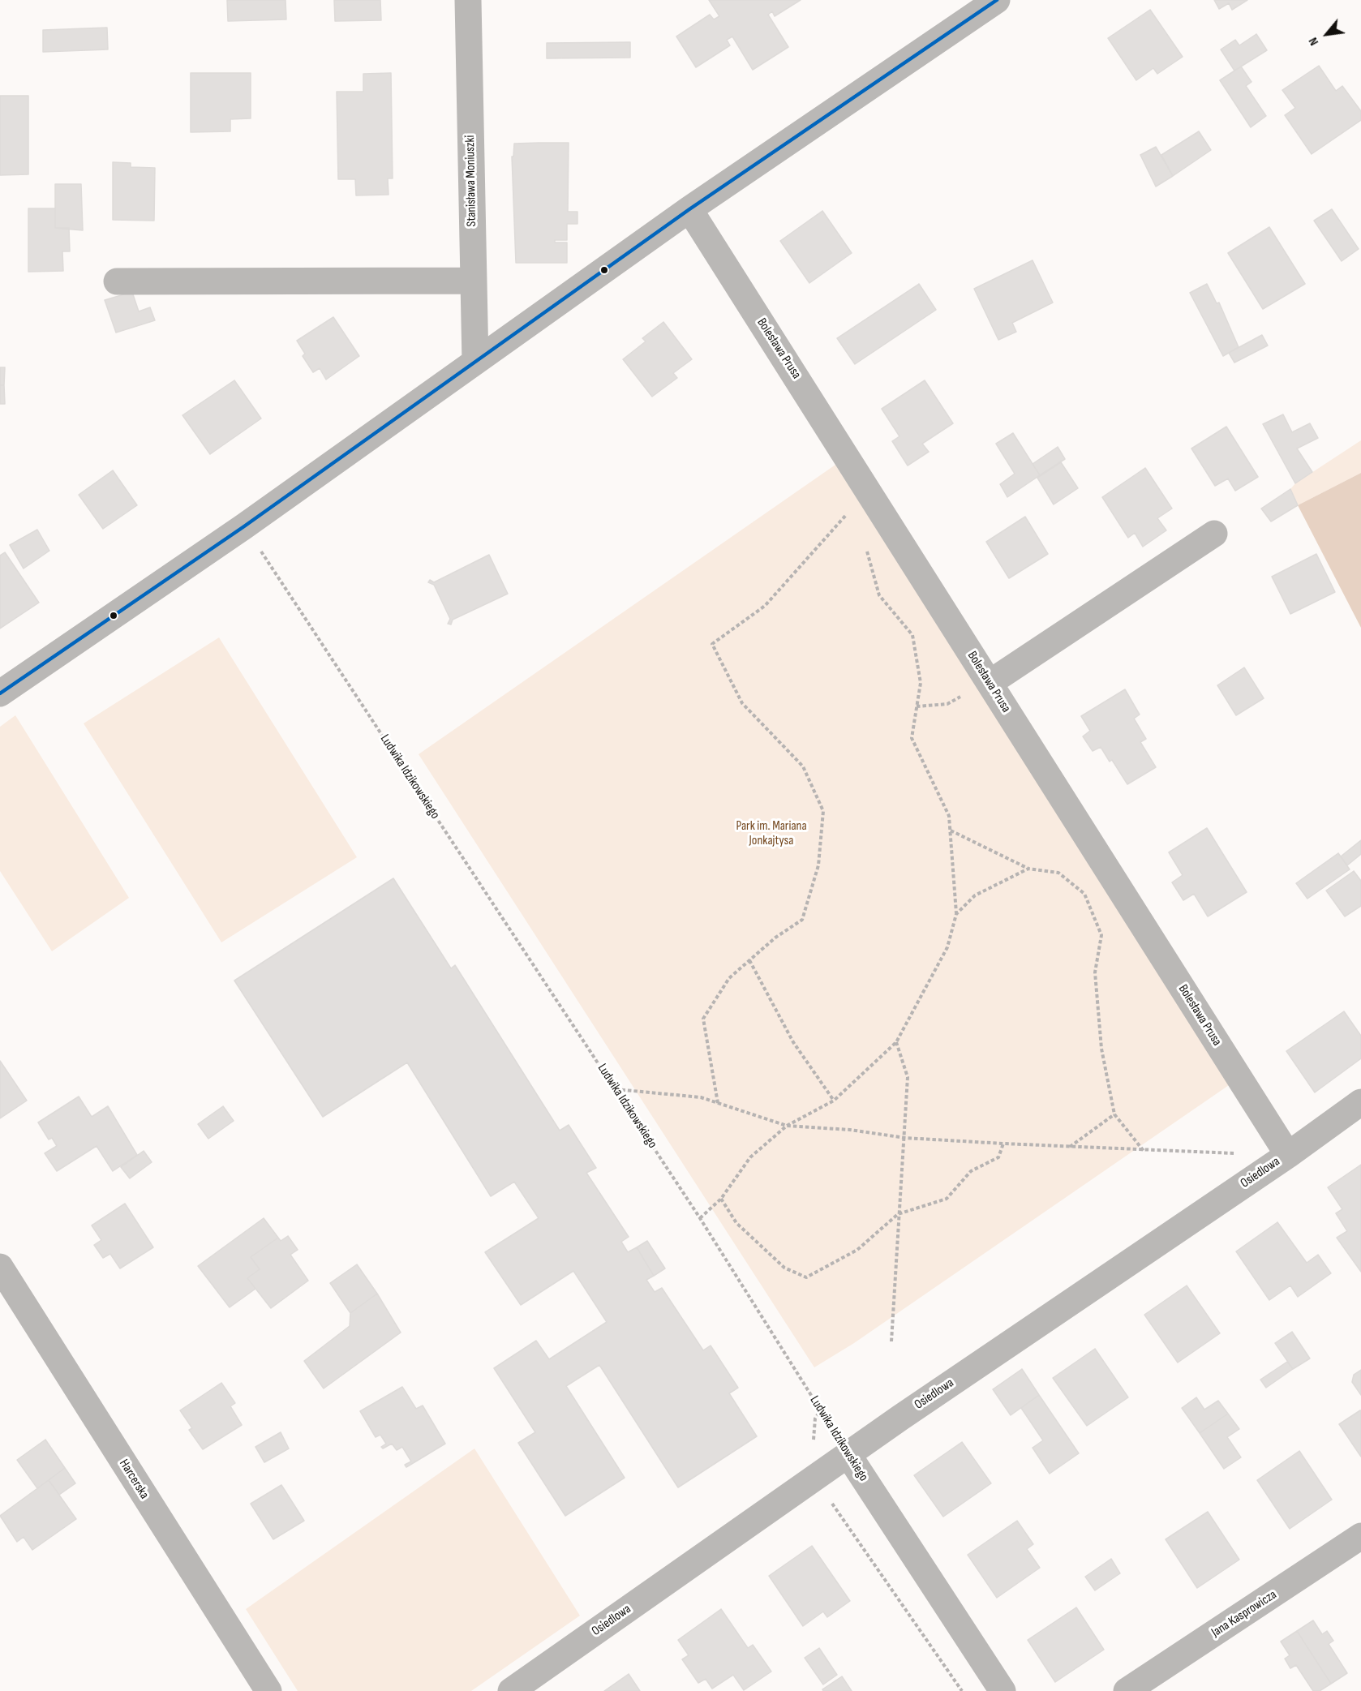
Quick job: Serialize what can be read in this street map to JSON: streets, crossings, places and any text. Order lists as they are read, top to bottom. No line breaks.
{"streets":{"street":["Stanisława Moniuszki","Bolesława Prusa","Ludwika Idzikowskiego","Osiedlowa","Harcerska","Jana Kasprowicza"]},"crossings":[["Bolesława Prusa","Osiedlowa"],["Ludwika Idzikowskiego","Osiedlowa"]],"parks":["Park im. Mariana Jonkajtysa"],"north":"bottom left"}
